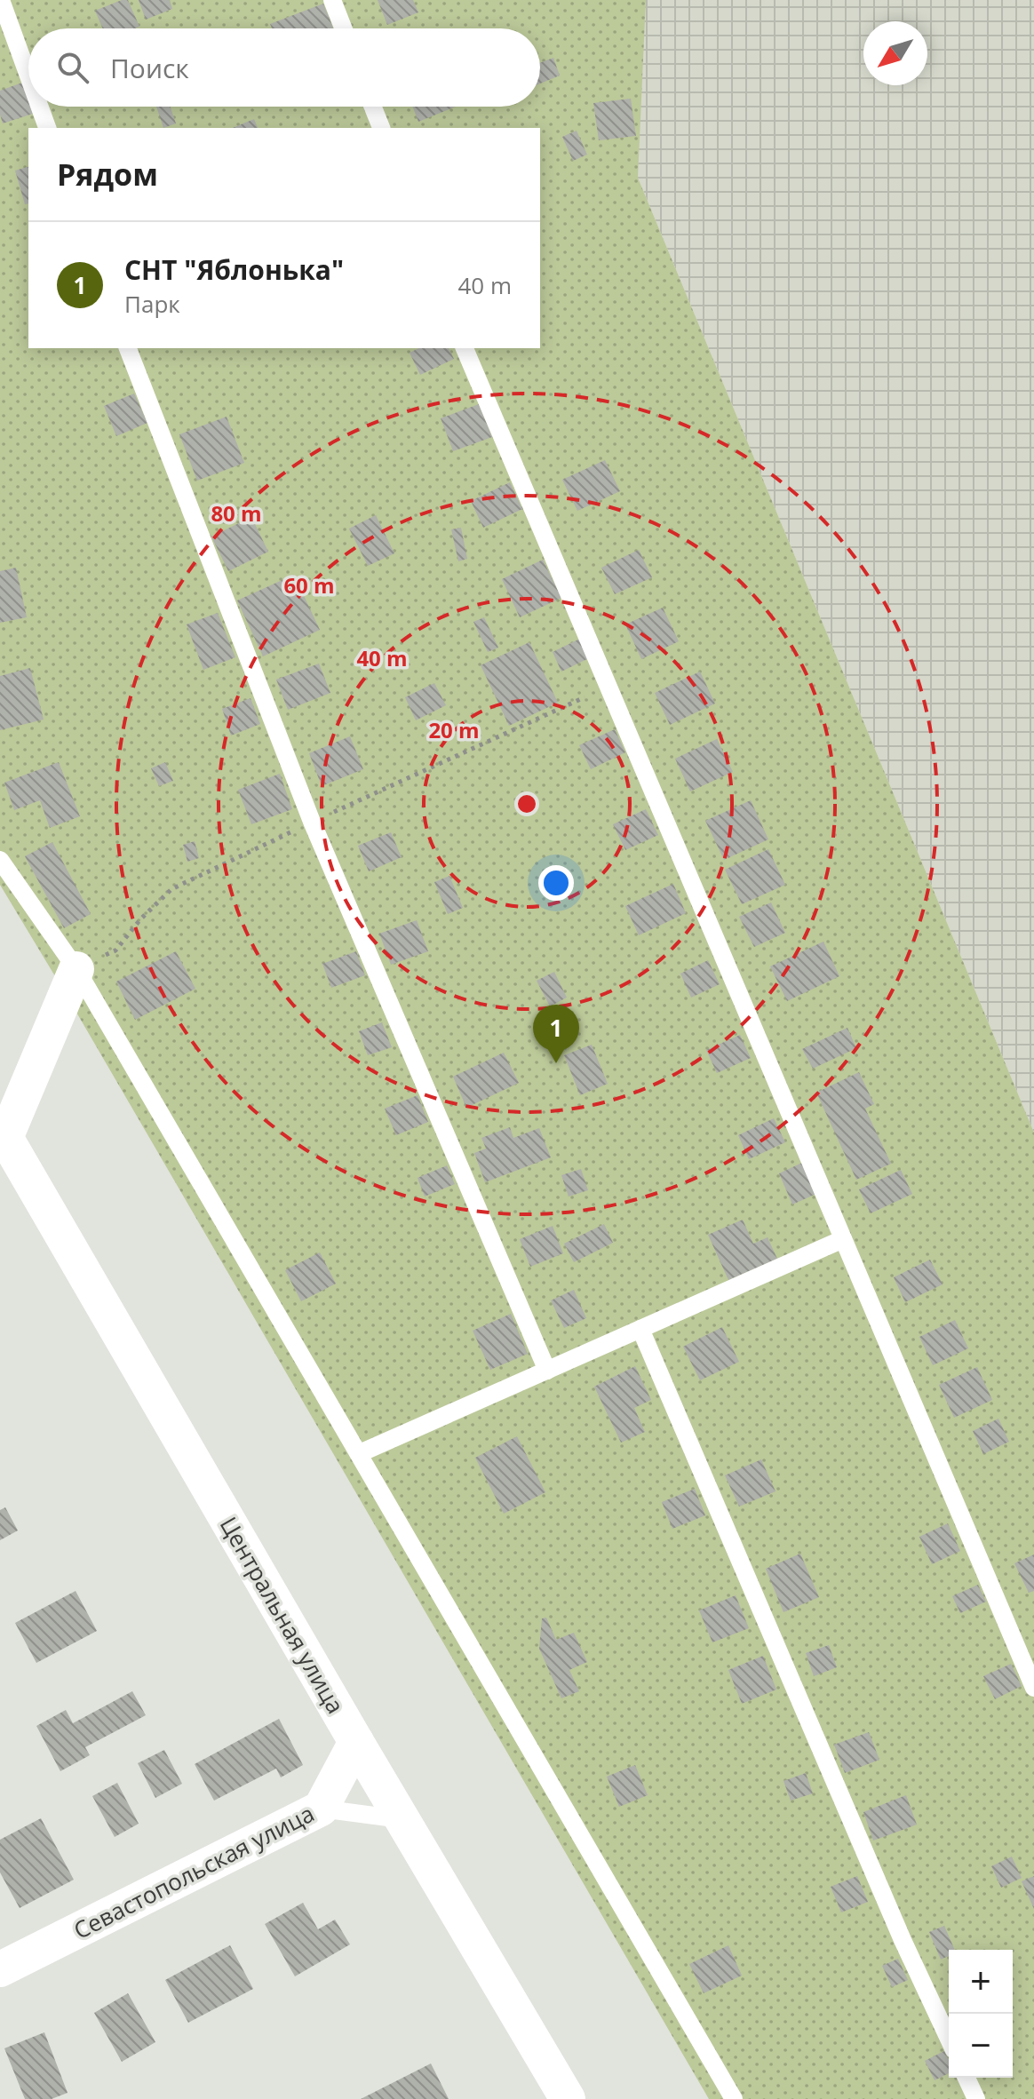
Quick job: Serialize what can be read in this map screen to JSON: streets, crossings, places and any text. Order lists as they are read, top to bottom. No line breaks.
{"streets":{"street":["Центральная улица","Севастопольская улица"]},"crossings":[["Центральная улица","Севастопольская улица"]],"north":"bottom left","page":{"search":"Поиск","heading":"Рядом","list":[{"mark":"1","name":"СНТ \"Яблонька\"","note":"Парк","value":"40 m"}],"pins":"1","map_buttons":["+","−"]},"rings":["80 m","60 m","40 m","20 m"]}
